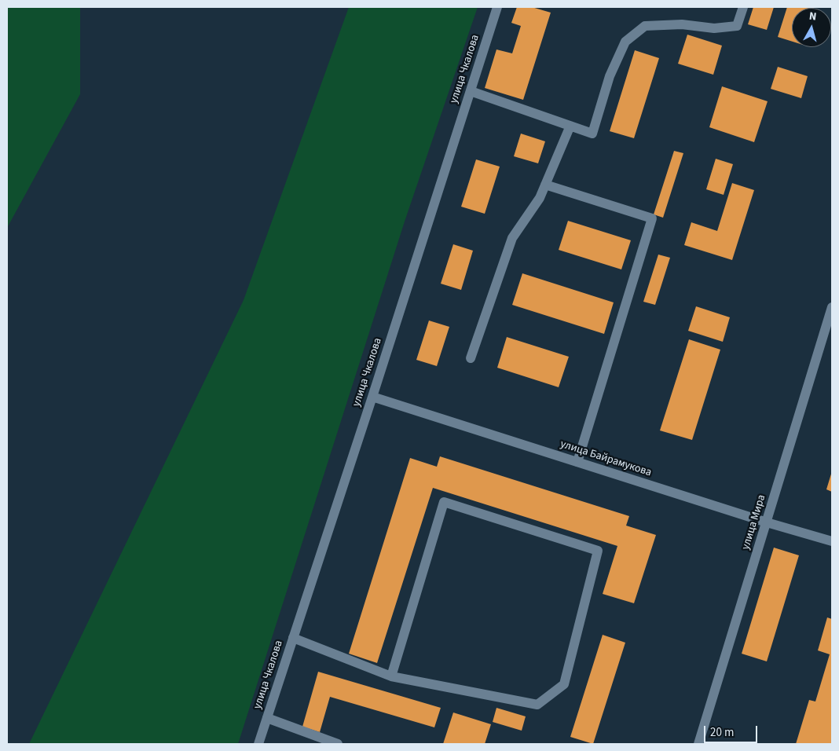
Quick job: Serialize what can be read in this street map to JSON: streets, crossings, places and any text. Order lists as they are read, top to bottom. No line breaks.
{"streets":{"street":["улица Чкалова","улица Байрамукова","улица Мира"]},"crossings":[["улица Чкалова","улица Байрамукова"],["улица Байрамукова","улица Мира"]],"scale_bar":"20 m","north":"top"}
